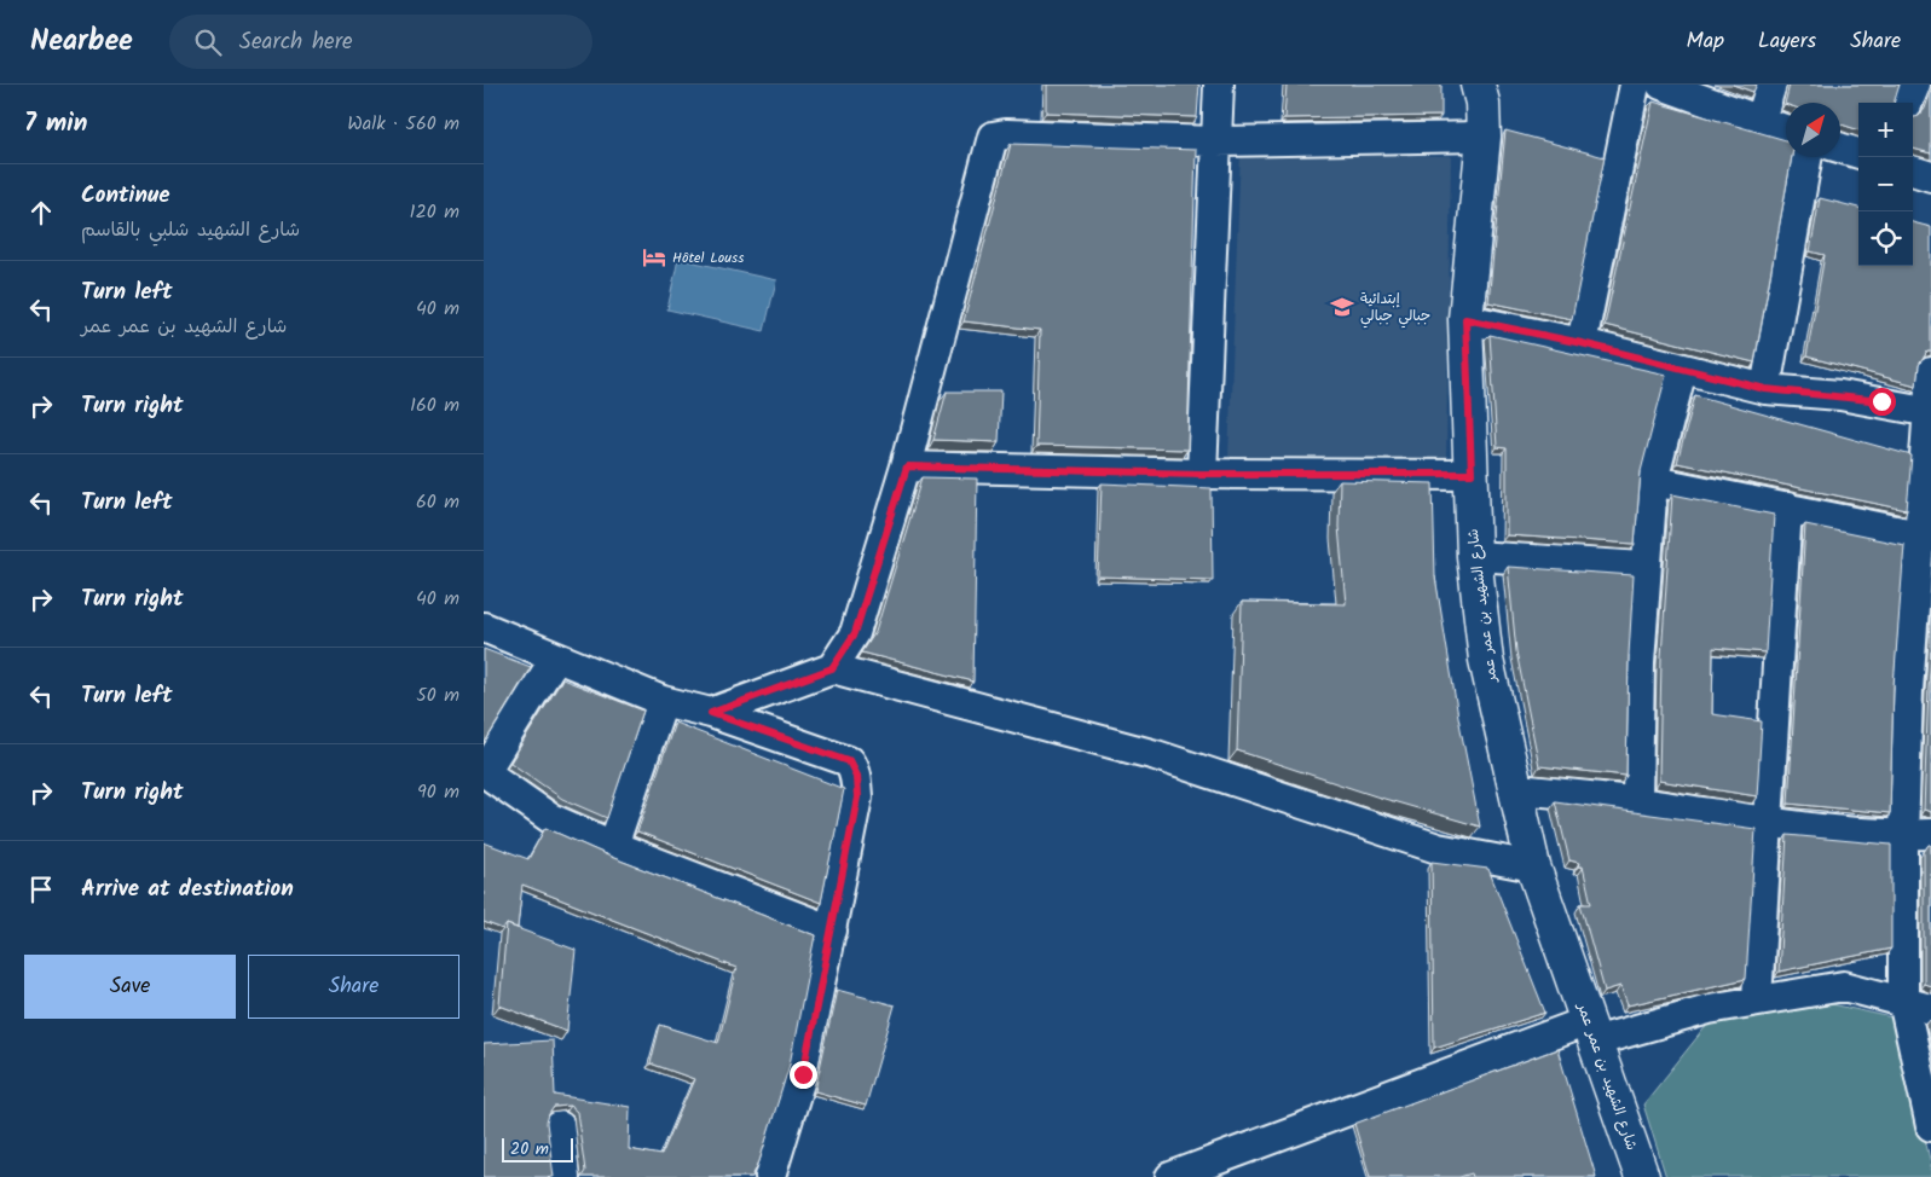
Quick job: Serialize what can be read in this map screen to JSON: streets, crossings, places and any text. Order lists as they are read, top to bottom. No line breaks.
{"streets":{"street":["شارع الشهيد بن عمر عمر"]},"places":{"hotel":["Hôtel Louss"],"school or university":["إبتدائية جبالي جبالي"]},"scale_bar":"20 m","north":"top right","page":{"header":"Nearbee","search":"Search here","nav":["Map","Layers","Share"],"heading":["7 min","Walk · 560 m"],"map_buttons":["+","−"],"list":[["Continue","شارع الشهيد شلبي بالقاسم","120 m"],["Turn left","شارع الشهيد بن عمر عمر","40 m"],["Turn right","160 m"],["Turn left","60 m"],["Turn right","40 m"],["Turn left","50 m"],["Turn right","90 m"],"Arrive at destination"],"buttons":["Save","Share"],"scale":"20 m"}}
